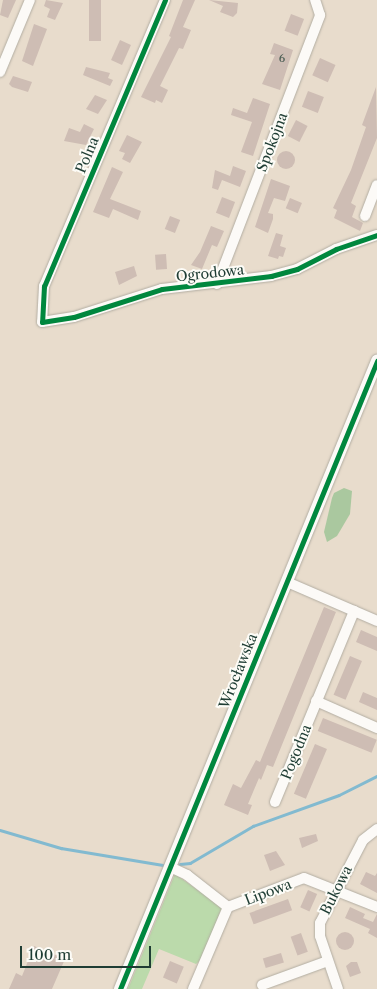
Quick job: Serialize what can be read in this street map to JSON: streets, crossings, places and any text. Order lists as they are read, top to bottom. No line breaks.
{"streets":{"street":["Spokojna","Polna","Ogrodowa","Wrocławska","Pogodna","Bukowa","Lipowa"]},"crossings":[["Spokojna","Ogrodowa"],["Polna","Ogrodowa"],["Wrocławska","Lipowa"],["Bukowa","Lipowa"]],"house_numbers":["6"],"scale_bar":"100 m"}
